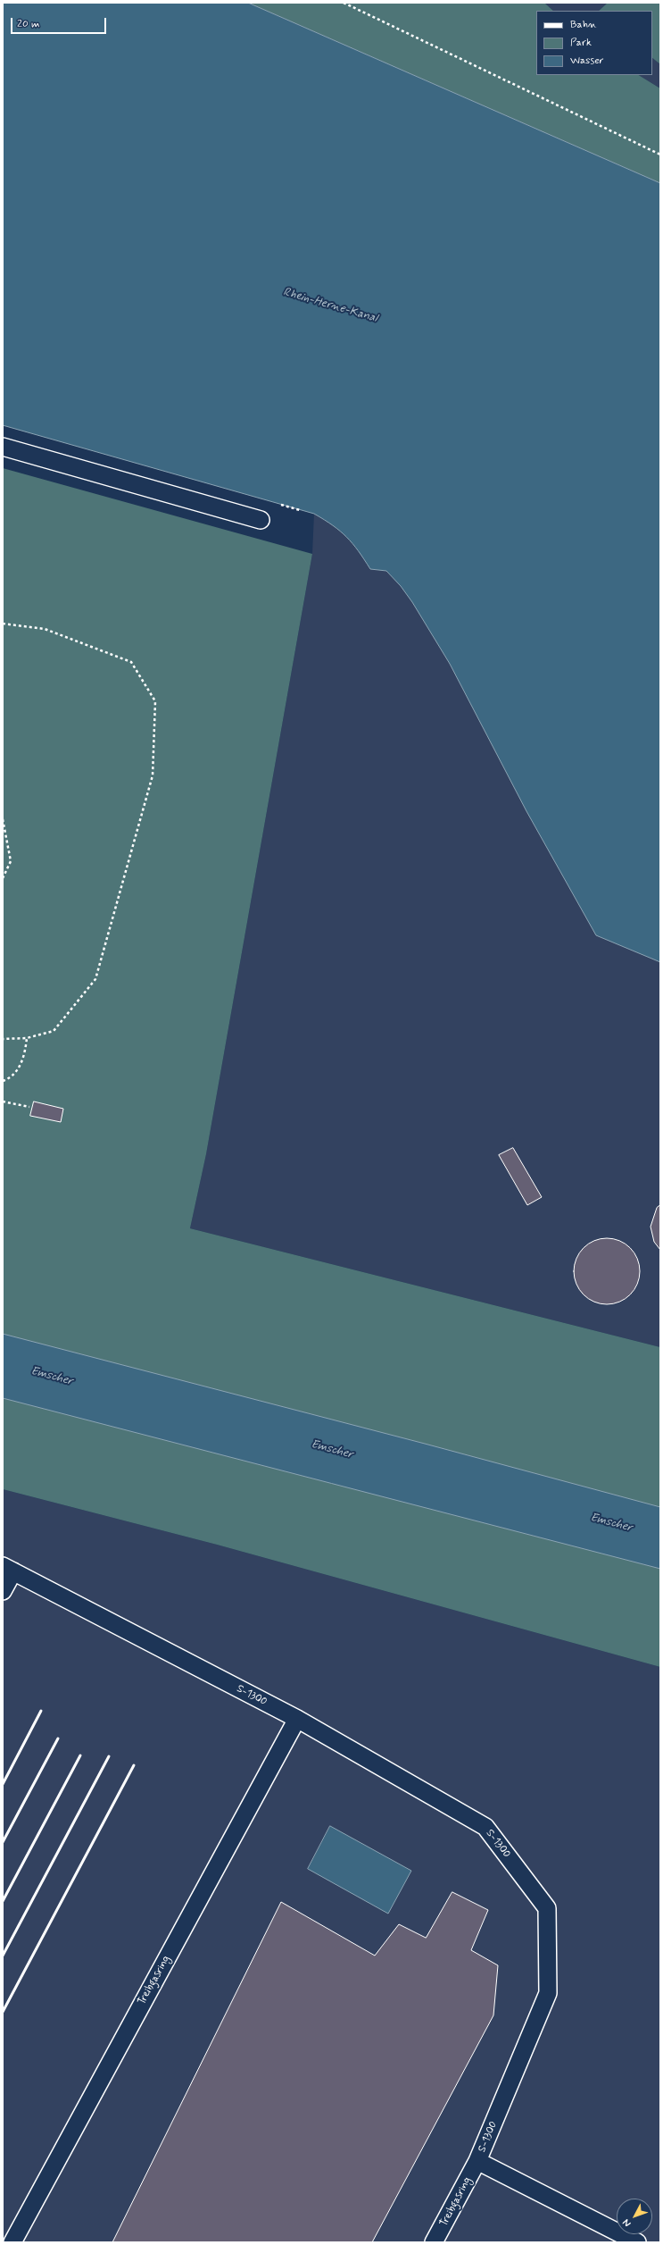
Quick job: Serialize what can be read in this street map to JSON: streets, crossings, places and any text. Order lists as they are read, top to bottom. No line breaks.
{"streets":{"lane":["S-1300","Treibgasring"]},"crossings":[["S-1300","Treibgasring"]],"water":["Rhein-Herne-Kanal","Emscher"],"legend":["Bahn","Park","Wasser"],"scale_bar":"20 m","north":"bottom left"}
